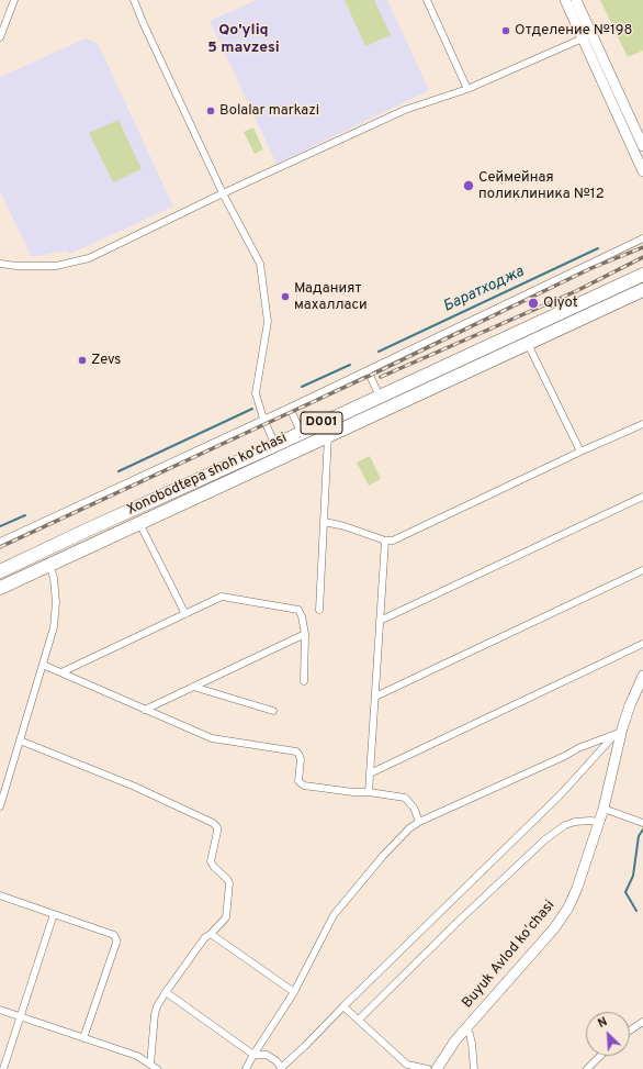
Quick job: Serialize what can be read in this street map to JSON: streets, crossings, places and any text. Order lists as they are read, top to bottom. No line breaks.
{"streets":{"highway":["D001","Xonobodtepa shoh ko'chasi"],"street":["Buyuk Avlod koʻchasi"]},"districts":["Qo'yliq 5 mavzesi"],"water":["Баратходжа"],"places":["Отделение №198","Bolalar markazi","Сеймейная поликлиника №12","Маданият махалласи","Qiyot","Zevs"],"north":"top left"}
